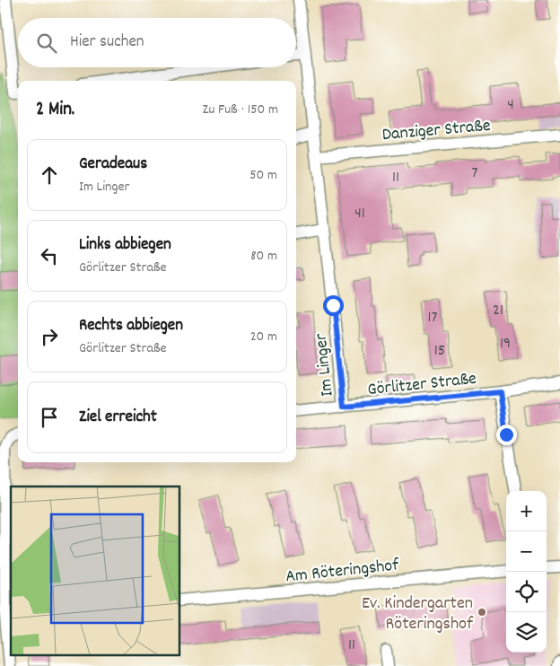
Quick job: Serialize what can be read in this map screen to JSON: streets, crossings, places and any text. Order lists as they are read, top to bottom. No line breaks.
{"streets":{"street":["Danziger Straße","Im Linger","Görlitzer Straße","Am Röteringshof"]},"crossings":[["Danziger Straße","Im Linger"],["Im Linger","Görlitzer Straße"]],"places":["Ev. Kindergarten Röteringshof"],"house_numbers":["4","7","11","41","21","17","19","15","11"],"page":{"search":"Hier suchen","heading":["2 Min.","Zu Fuß · 150 m"],"list":[["Geradeaus","Im Linger","50 m"],["Links abbiegen","Görlitzer Straße","80 m"],["Rechts abbiegen","Görlitzer Straße","20 m"],"Ziel erreicht"],"map_buttons":["+","−"]}}
